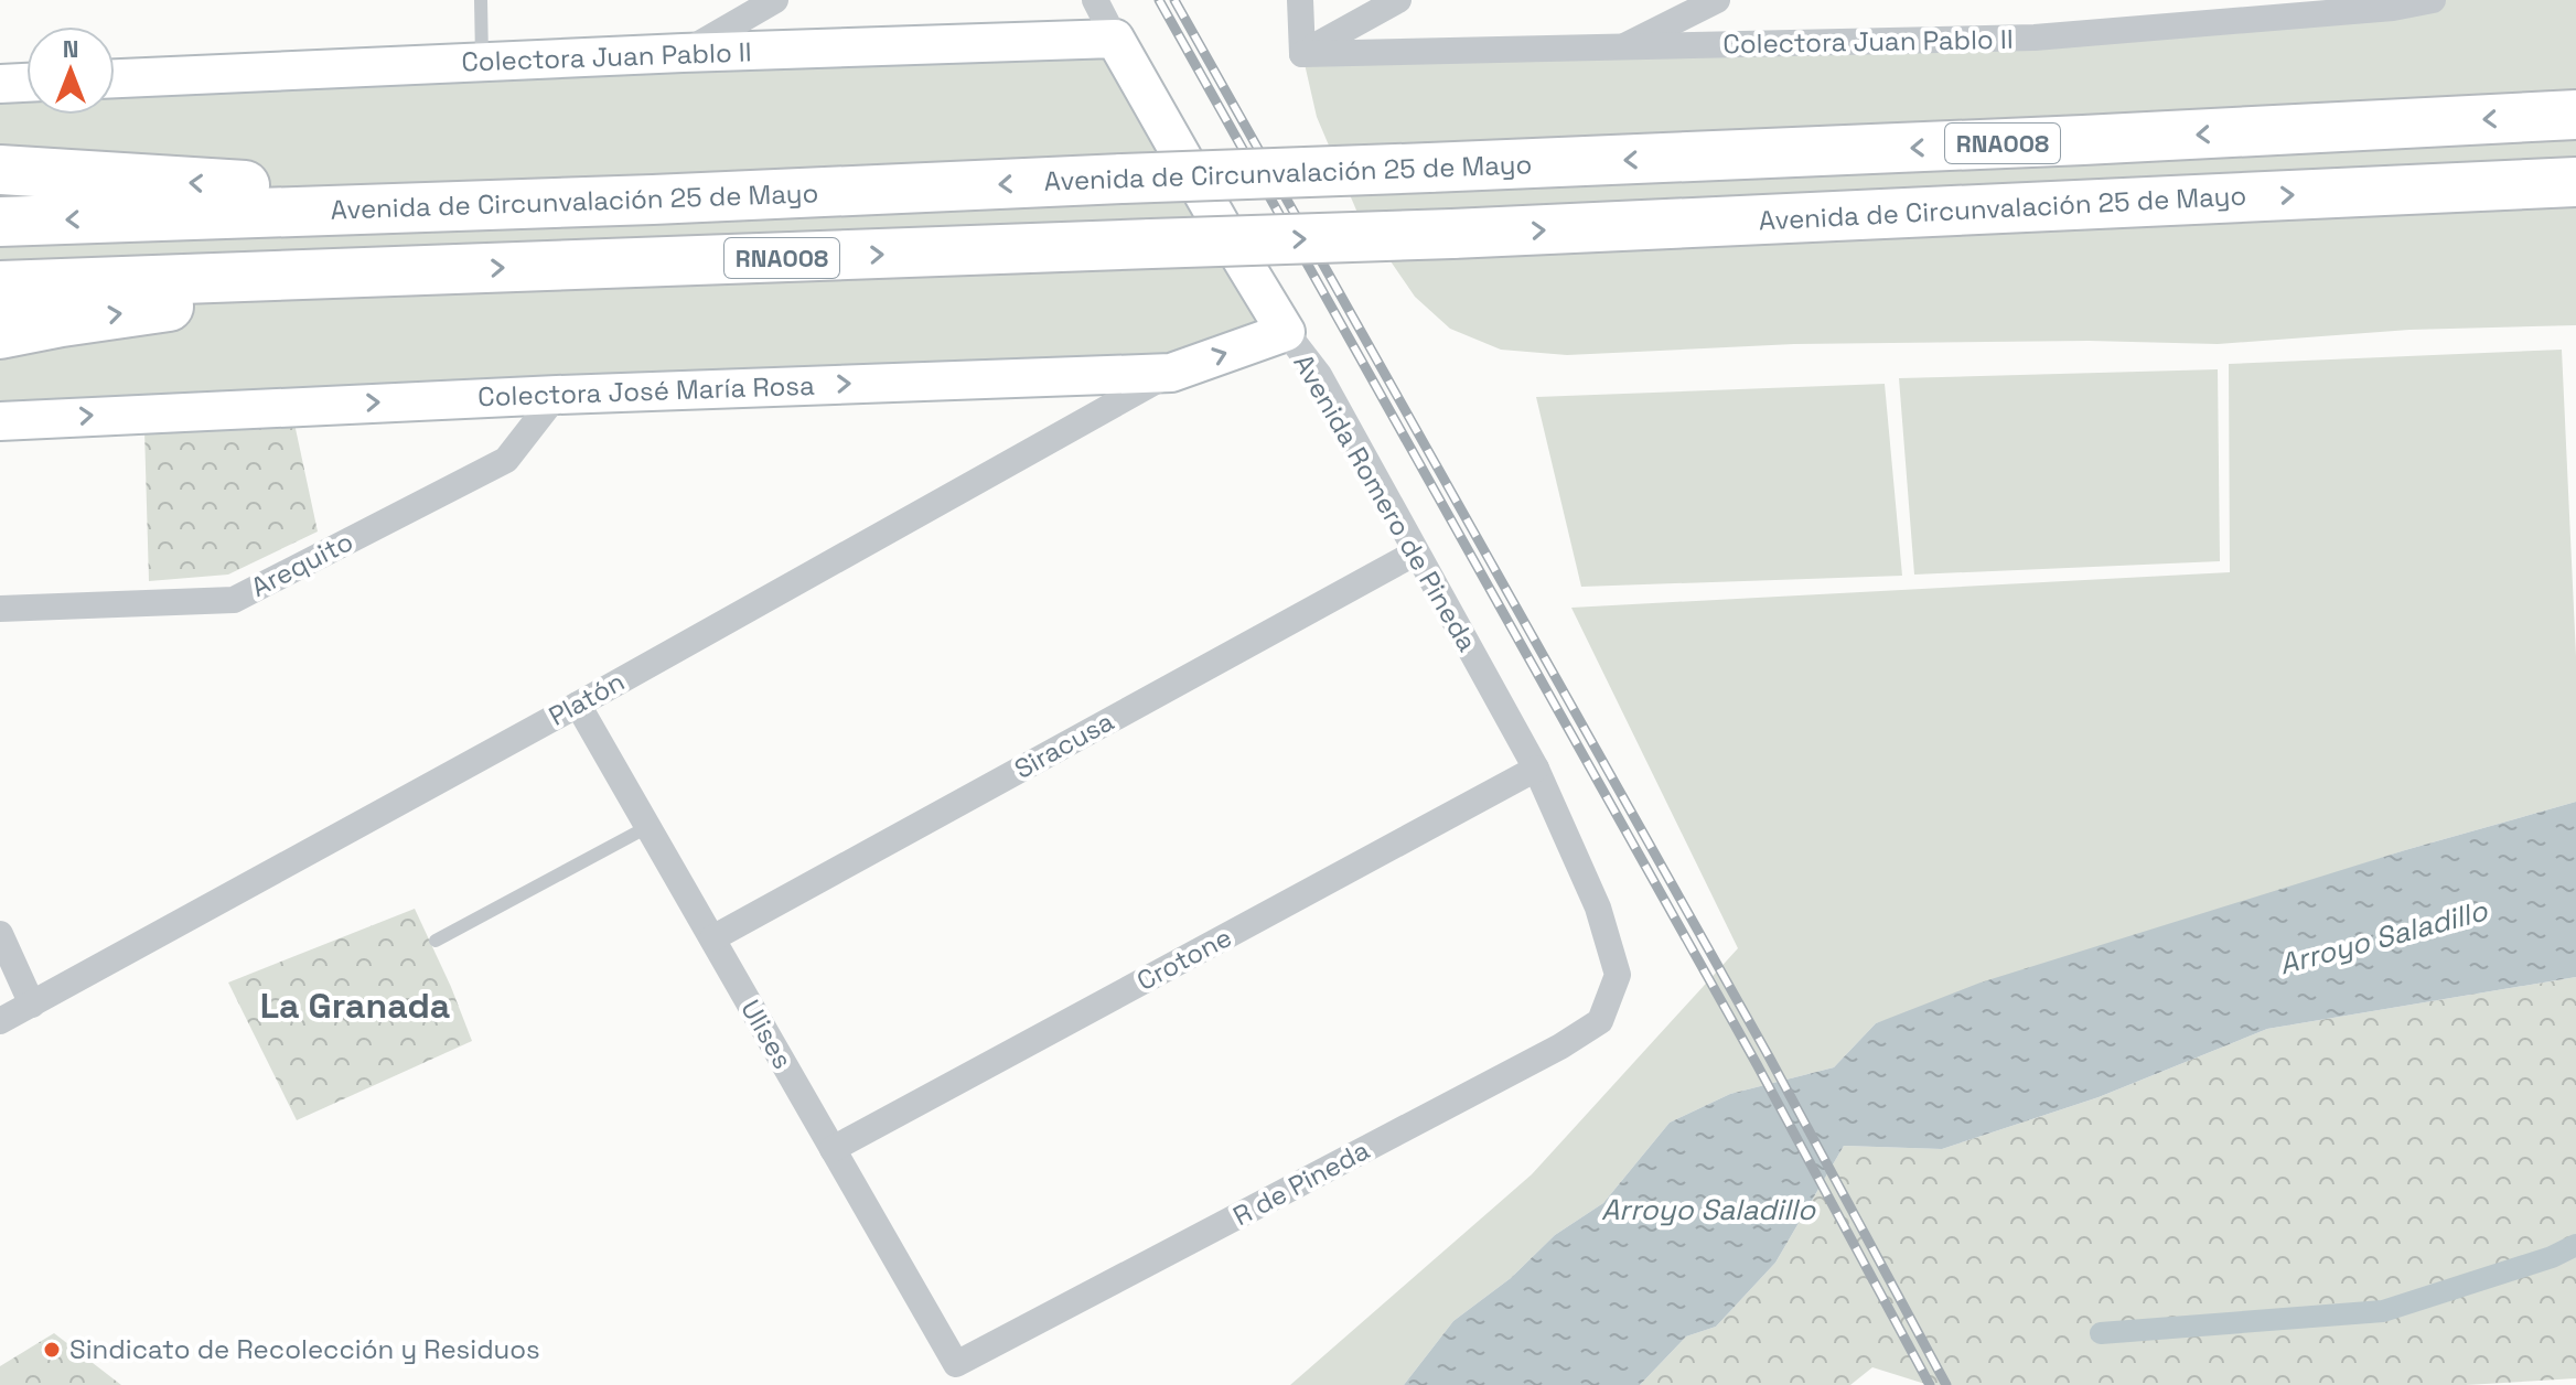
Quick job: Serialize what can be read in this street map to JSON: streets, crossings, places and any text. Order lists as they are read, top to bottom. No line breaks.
{"streets":{"highway":["RNA008","Avenida de Circunvalación 25 de Mayo"],"main road":["Colectora Juan Pablo II","Colectora José María Rosa","Avenida Romero de Pineda"],"street":["Arequito","Platón","Siracusa","Crotone","Ulises","R de Pineda"]},"crossings":[["Colectora Juan Pablo II","Avenida Romero de Pineda"],["RNA008","Avenida de Circunvalación 25 de Mayo"],["Colectora José María Rosa","Avenida Romero de Pineda"],["Colectora José María Rosa","Arequito"],["Colectora José María Rosa","Platón"],["Avenida Romero de Pineda","Siracusa"],["Avenida Romero de Pineda","Crotone"],["Avenida Romero de Pineda","R de Pineda"],["Platón","Ulises"],["Siracusa","Ulises"],["Crotone","Ulises"],["Ulises","R de Pineda"]],"one_way":["Colectora José María Rosa"],"districts":["La Granada"],"water":["Arroyo Saladillo"],"places":["Sindicato de Recolección y Residuos"],"north":"top"}
